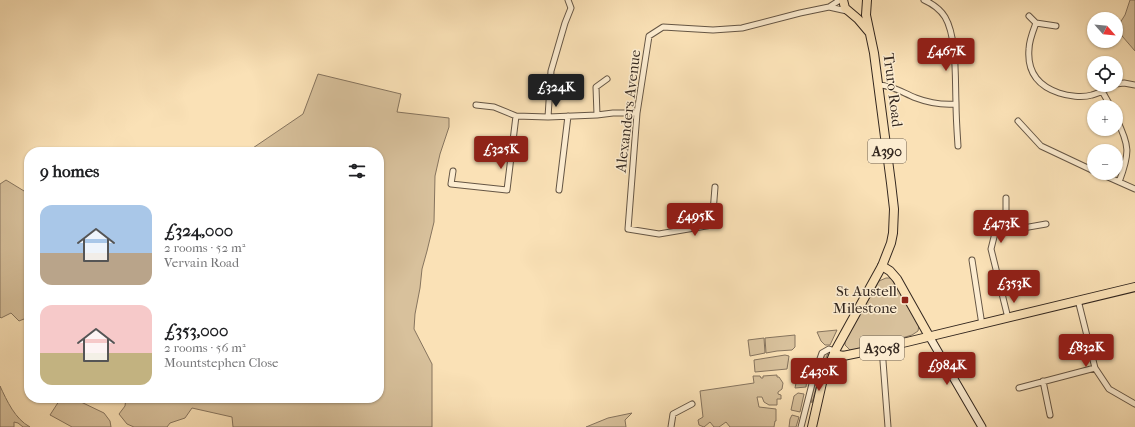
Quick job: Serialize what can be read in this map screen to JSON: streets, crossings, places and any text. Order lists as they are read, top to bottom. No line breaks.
{"streets":{"main road":["Truro Road","A390","A3058"],"street":["Alexanders Avenue"]},"crossings":[["Truro Road","Alexanders Avenue"],["Truro Road","A390"],["Truro Road","A3058"],["A390","A3058"]],"places":{"transit":["St Austell Milestone"]},"north":"bottom right","page":{"map_buttons":["+","−"],"price":["£467K","£324K","£325K","£495K","£473K","£353K","£832K","£984K","£430K"],"heading":"9 homes","list":[{"name":"£324,000","note":"2 rooms · 52 m² · Vervain Road"},{"name":"£353,000","note":"2 rooms · 56 m² · Mountstephen Close"}]}}
